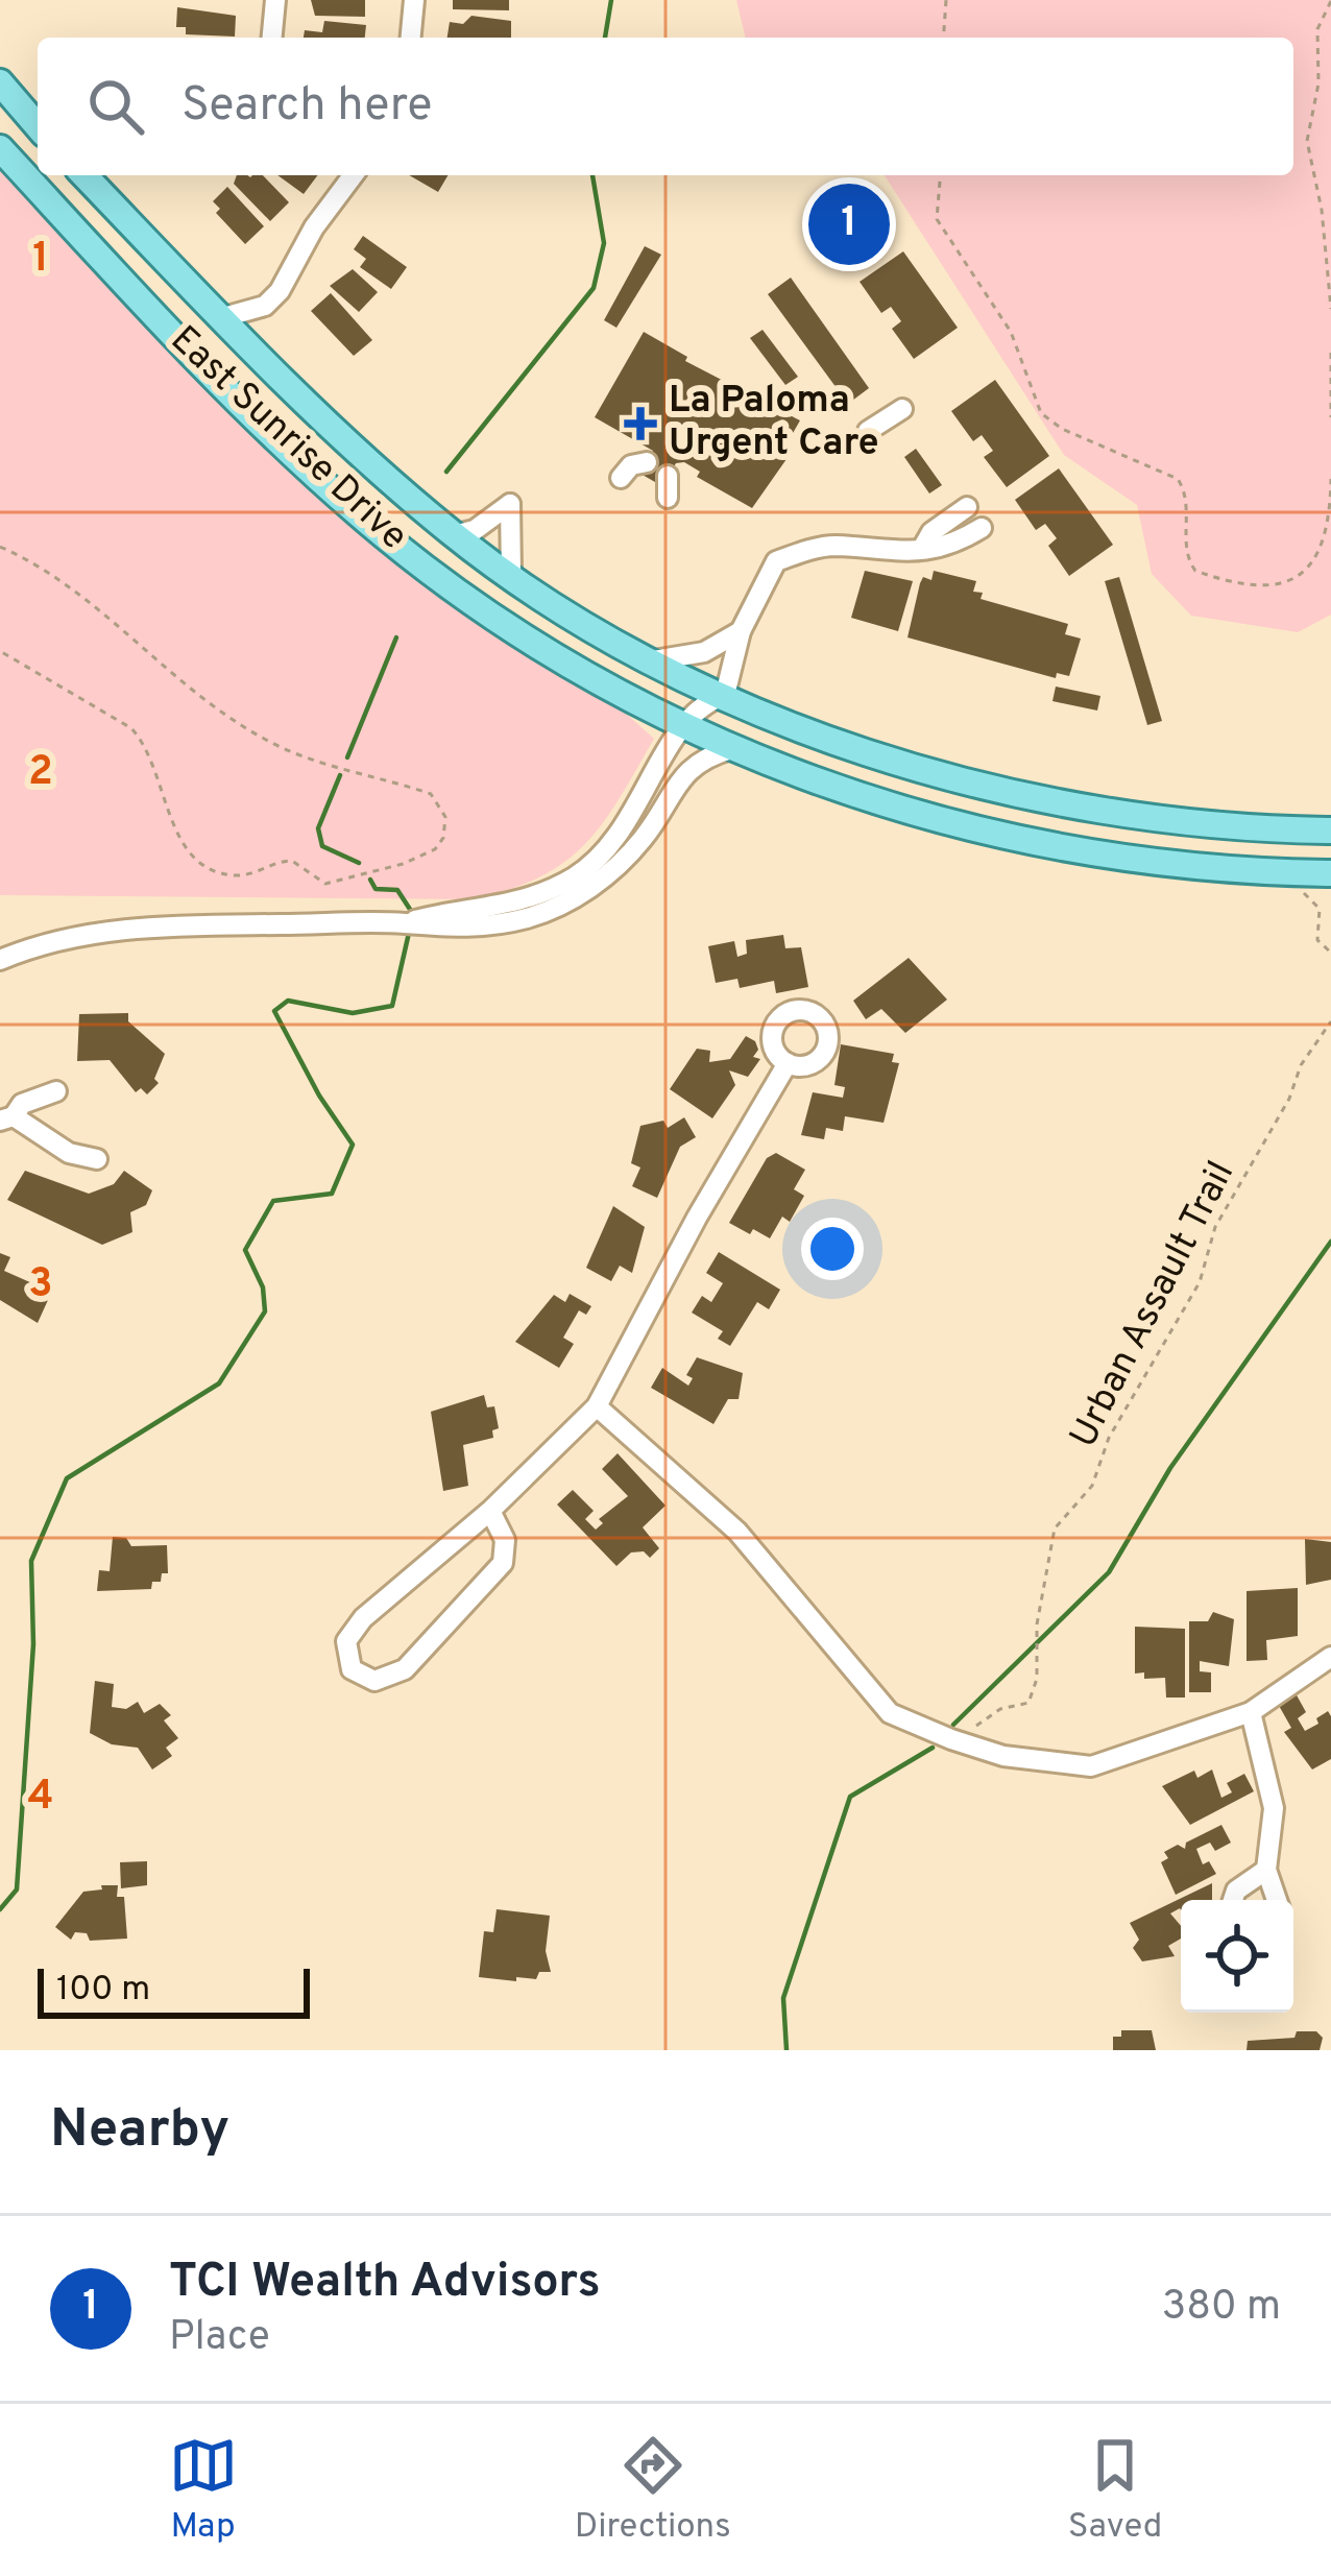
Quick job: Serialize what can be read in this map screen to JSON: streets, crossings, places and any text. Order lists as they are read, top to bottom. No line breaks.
{"streets":{"main road":["East Sunrise Drive"],"path":["Urban Assault Trail"]},"places":{"health":["La Paloma Urgent Care"]},"scale_bar":"100 m","page":{"search":"Search here","pins":"1","scale":"100 m","heading":"Nearby","list":[{"mark":"1","name":"TCI Wealth Advisors","note":"Place","value":"380 m"}],"nav":["Map","Directions","Saved"]},"grid":{"rows":["1","2","3","4"]}}
